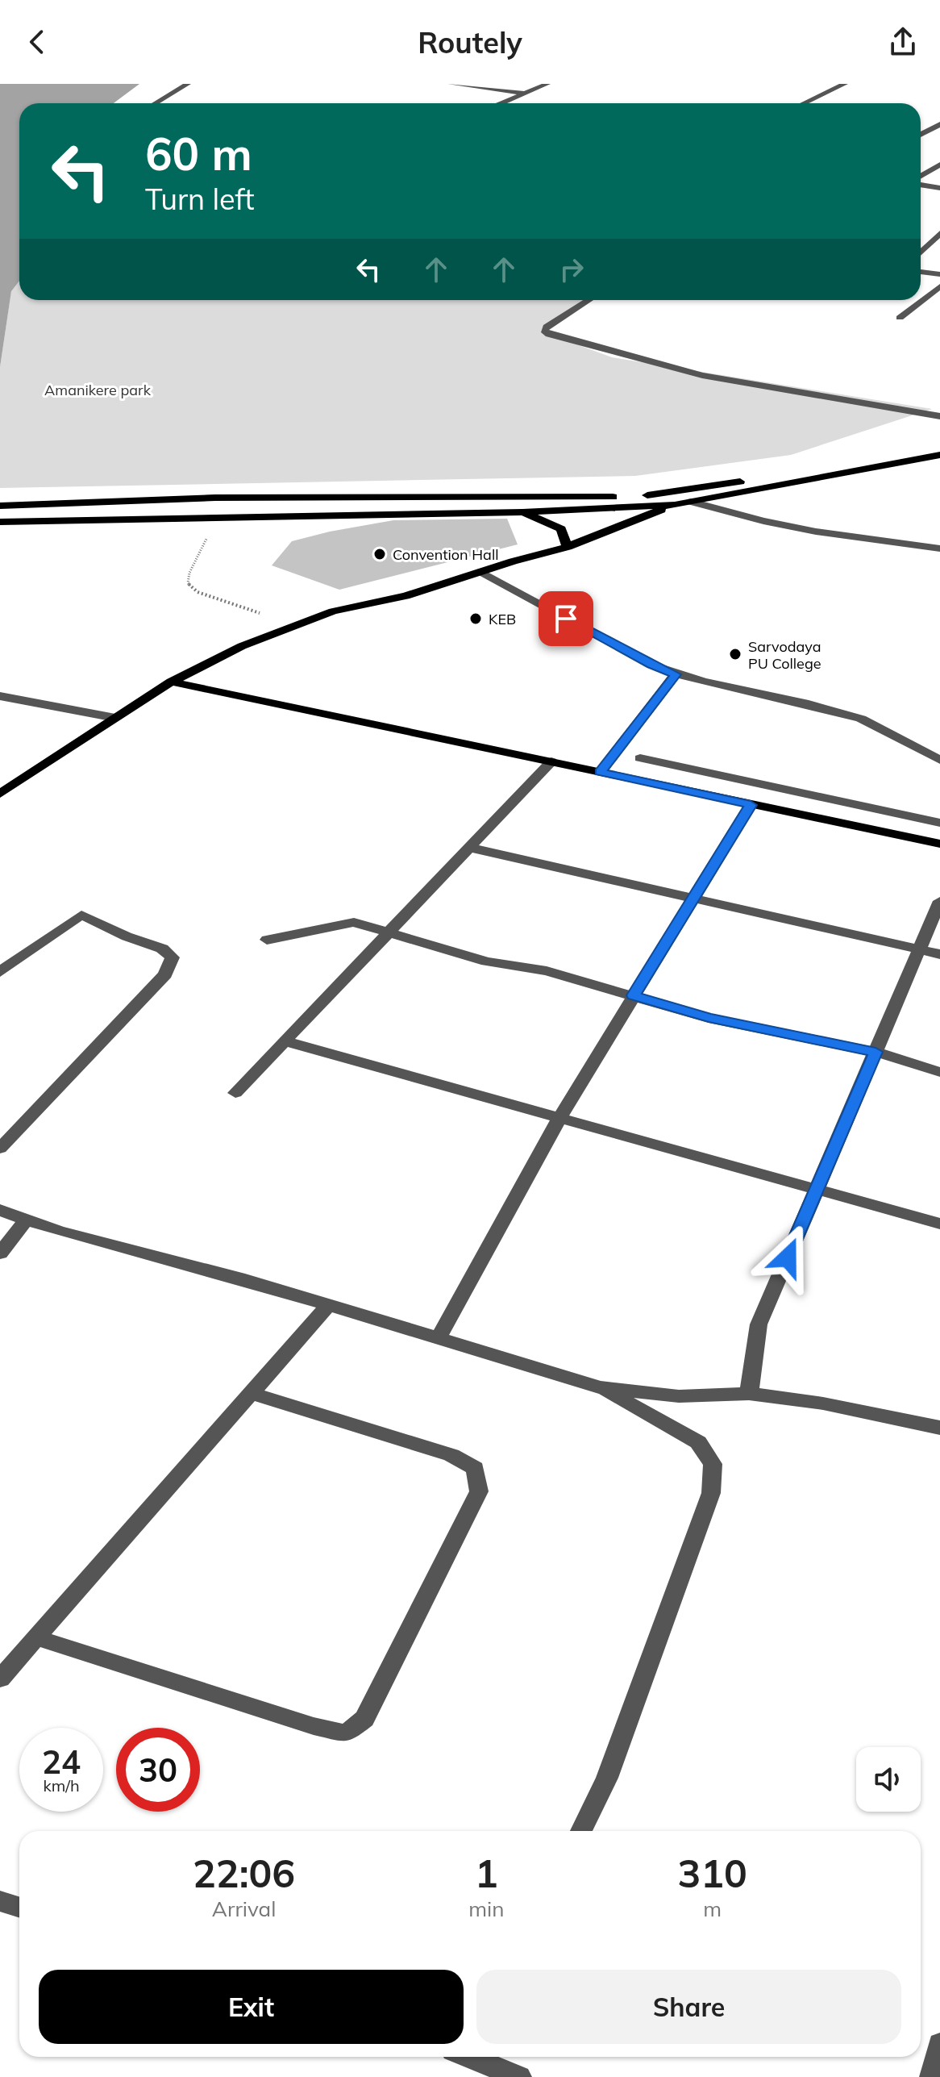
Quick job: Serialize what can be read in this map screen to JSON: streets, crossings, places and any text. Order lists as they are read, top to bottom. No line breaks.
{"parks":["Amanikere park"],"places":["Convention Hall","KEB","Sarvodaya PU College"],"page":{"header":"Routely","turn":["60 m","Turn left"],"speed":"24 km/h","limit":"30","eta":["22:06","Arrival","1","min","310","m"],"buttons":["Exit","Share"]}}
